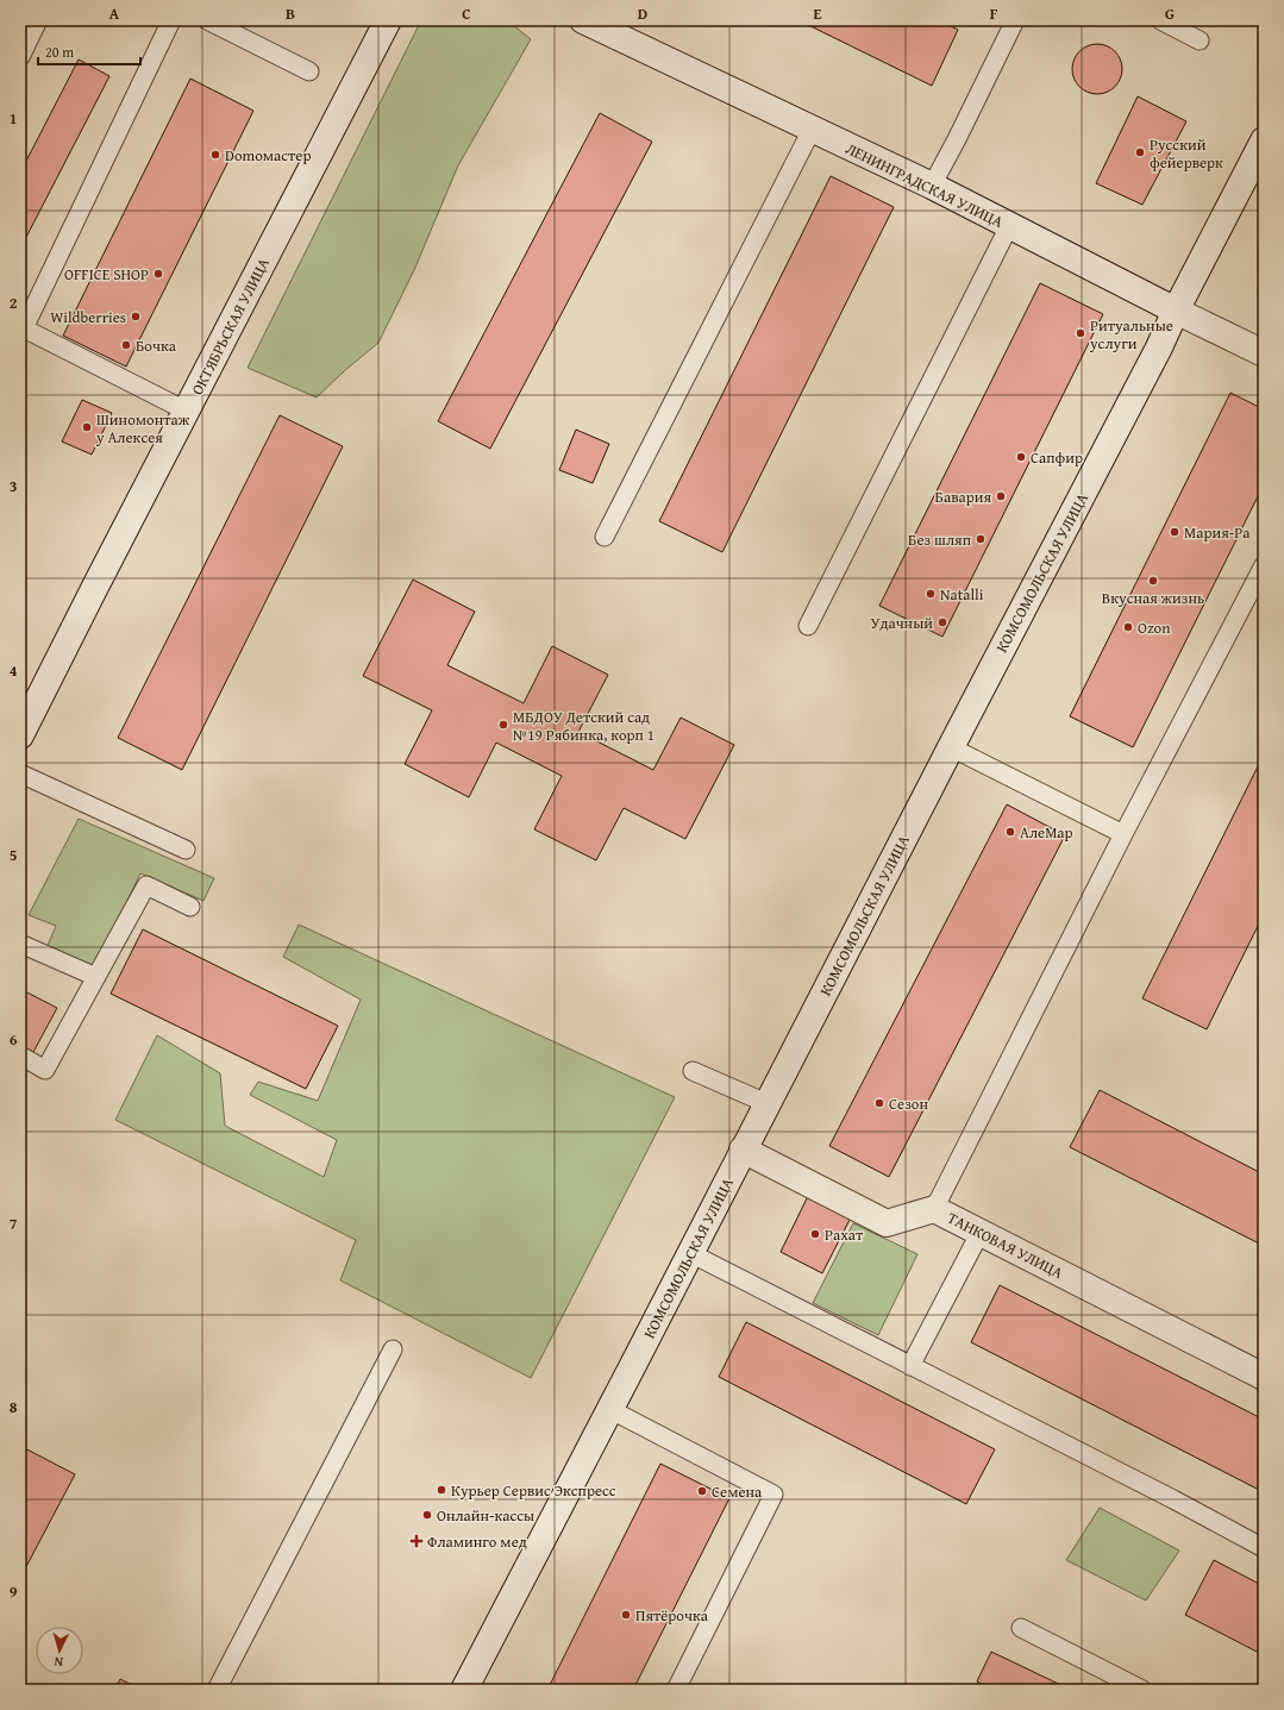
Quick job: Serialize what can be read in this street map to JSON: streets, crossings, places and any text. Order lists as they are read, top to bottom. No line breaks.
{"streets":{"main road":["ЛЕНИНГРАДСКАЯ УЛИЦА","ОКТЯБРЬСКАЯ УЛИЦА","КОМСОМОЛЬСКАЯ УЛИЦА","ТАНКОВАЯ УЛИЦА"]},"crossings":[["ЛЕНИНГРАДСКАЯ УЛИЦА","КОМСОМОЛЬСКАЯ УЛИЦА"],["КОМСОМОЛЬСКАЯ УЛИЦА","ТАНКОВАЯ УЛИЦА"]],"places":{"other":["Русский фейерверк","Domoмастер","OFFICE SHOP","Wildberries","Ритуальные услуги","Бочка","Шиномонтаж у Алексея","Сапфир","Бавария","Мария-Ра","Без шляп","Вкусная жизнь","Natalli","Удачный","Ozon","МБДОУ Детский сад №19 Рябинка, корп 1","АлеМар","Сезон","Рахат","Курьер Сервис Экспресс","Семена","Онлайн-кассы","Пятёрочка"],"health":["Фламинго мед"]},"scale_bar":"20 m","north":"bottom","grid":{"columns":["A","B","C","D","E","F","G"],"rows":["1","2","3","4","5","6","7","8","9"]}}
